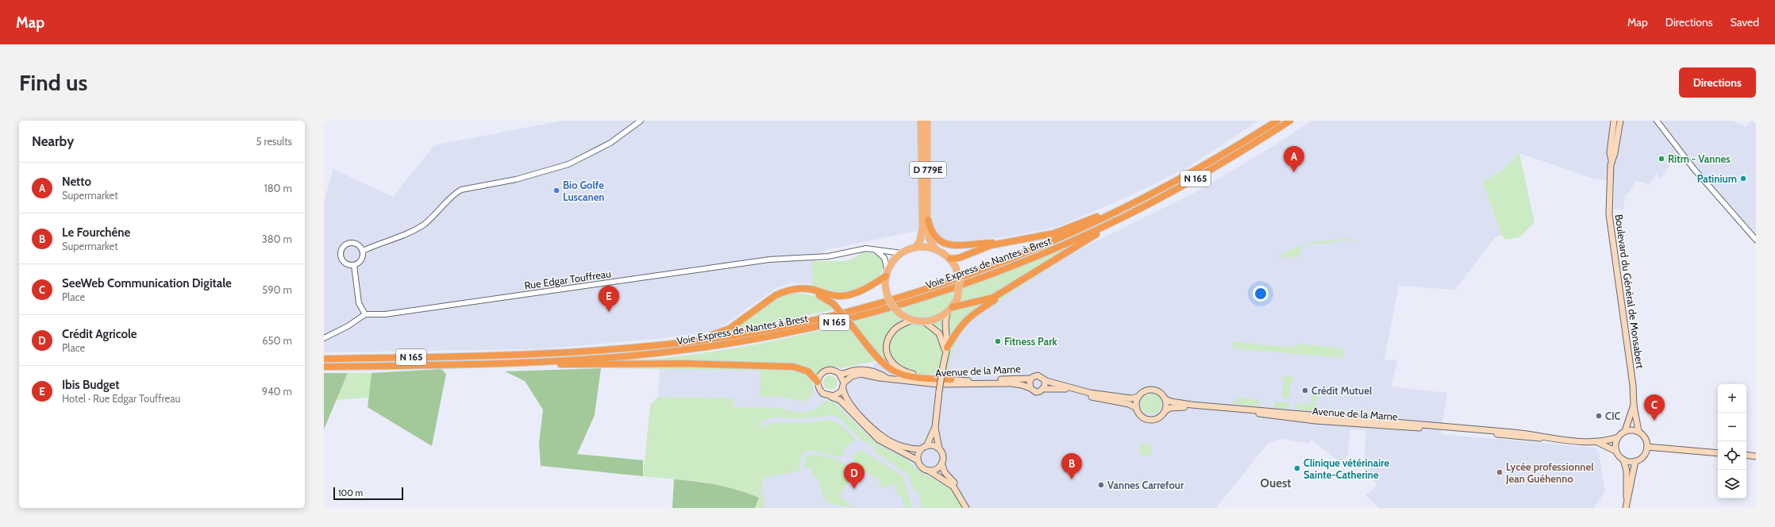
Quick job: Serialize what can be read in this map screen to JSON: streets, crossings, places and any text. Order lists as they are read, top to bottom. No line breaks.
{"streets":{"highway":["N 165","Voie Express de Nantes à Brest"],"main road":["D 779E","Boulevard du Général de Monsabert","Avenue de la Marne"],"street":["Rue Edgar Touffreau"]},"crossings":[["D 779E","Rue Edgar Touffreau"],["Boulevard du Général de Monsabert","Avenue de la Marne"]],"districts":["Ouest"],"places":["Ritm - Vannes","Patinium","Bio Golfe Luscanen","Fitness Park","Crédit Mutuel","CIC","Clinique vétérinaire Sainte-Catherine","Lycée professionnel Jean Guéhenno","Vannes Carrefour"],"scale_bar":"100 m","page":{"header":"Map","nav":["Map","Directions","Saved"],"buttons":"Directions","title":"Find us","heading":["Nearby","5 results"],"pins":["A","E","C","B","D"],"list":[{"mark":"A","name":"Netto","note":"Supermarket","value":"180 m"},{"mark":"B","name":"Le Fourchêne","note":"Supermarket","value":"380 m"},{"mark":"C","name":"SeeWeb Communication Digitale","note":"Place","value":"590 m"},{"mark":"D","name":"Crédit Agricole","note":"Place","value":"650 m"},{"mark":"E","name":"Ibis Budget","note":"Hotel · Rue Edgar Touffreau","value":"940 m"}],"map_buttons":["+","−"],"scale":"100 m"}}
